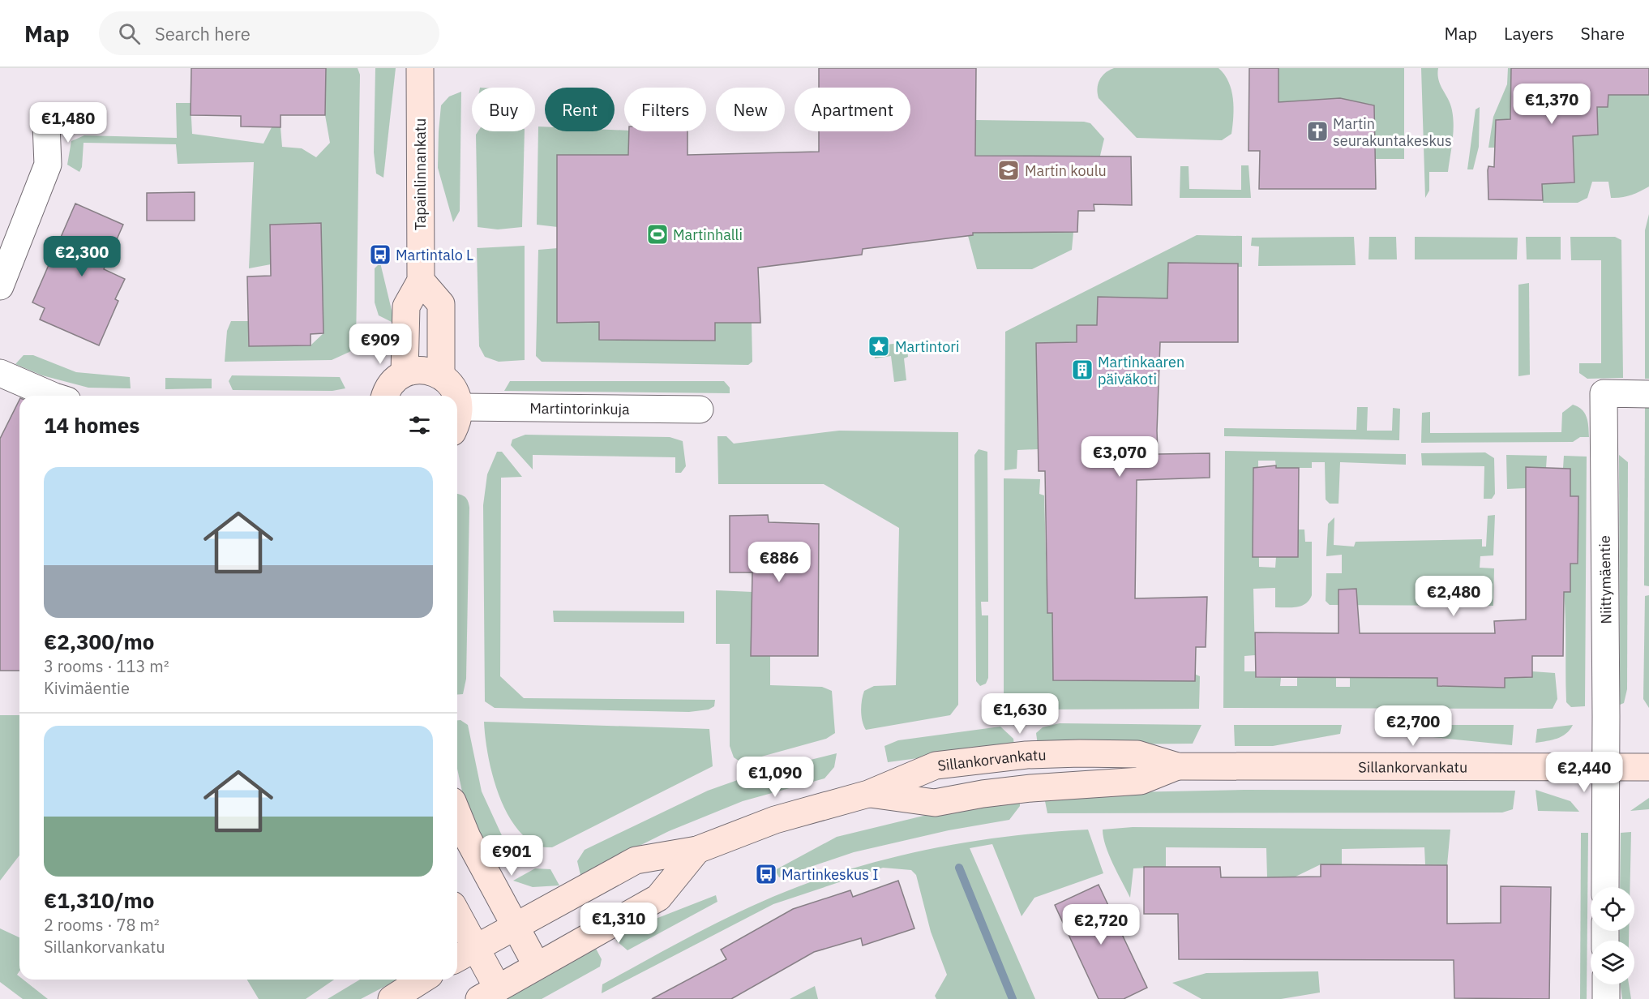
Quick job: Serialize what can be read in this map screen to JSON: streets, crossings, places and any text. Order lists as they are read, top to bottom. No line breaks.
{"streets":{"main road":["Tapainlinnankatu","Sillankorvankatu"],"street":["Martintorinkuja","Niittymäentie"]},"crossings":[["Niittymäentie","Sillankorvankatu"]],"places":{"church":["Martin seurakuntakeskus"],"school or university":["Martin koulu"],"sports":["Martinhalli"],"bus stop":["Martintalo L","Martinkeskus I"],"place":["Martintori"],"building":["Martinkaaren päiväkoti"]},"page":{"header":"Map","search":"Search here","nav":["Map","Layers","Share"],"price":["€1,370","€1,480","€2,300","€909","€3,070","€886","€2,480","€1,630","€2,700","€2,440","€1,090","€901","€1,310","€2,720"],"chip":["Buy","Rent","Filters","New","Apartment"],"heading":"14 homes","list":[{"name":"€2,300/mo","note":"3 rooms · 113 m² · Kivimäentie"},{"name":"€1,310/mo","note":"2 rooms · 78 m² · Sillankorvankatu"}]}}
